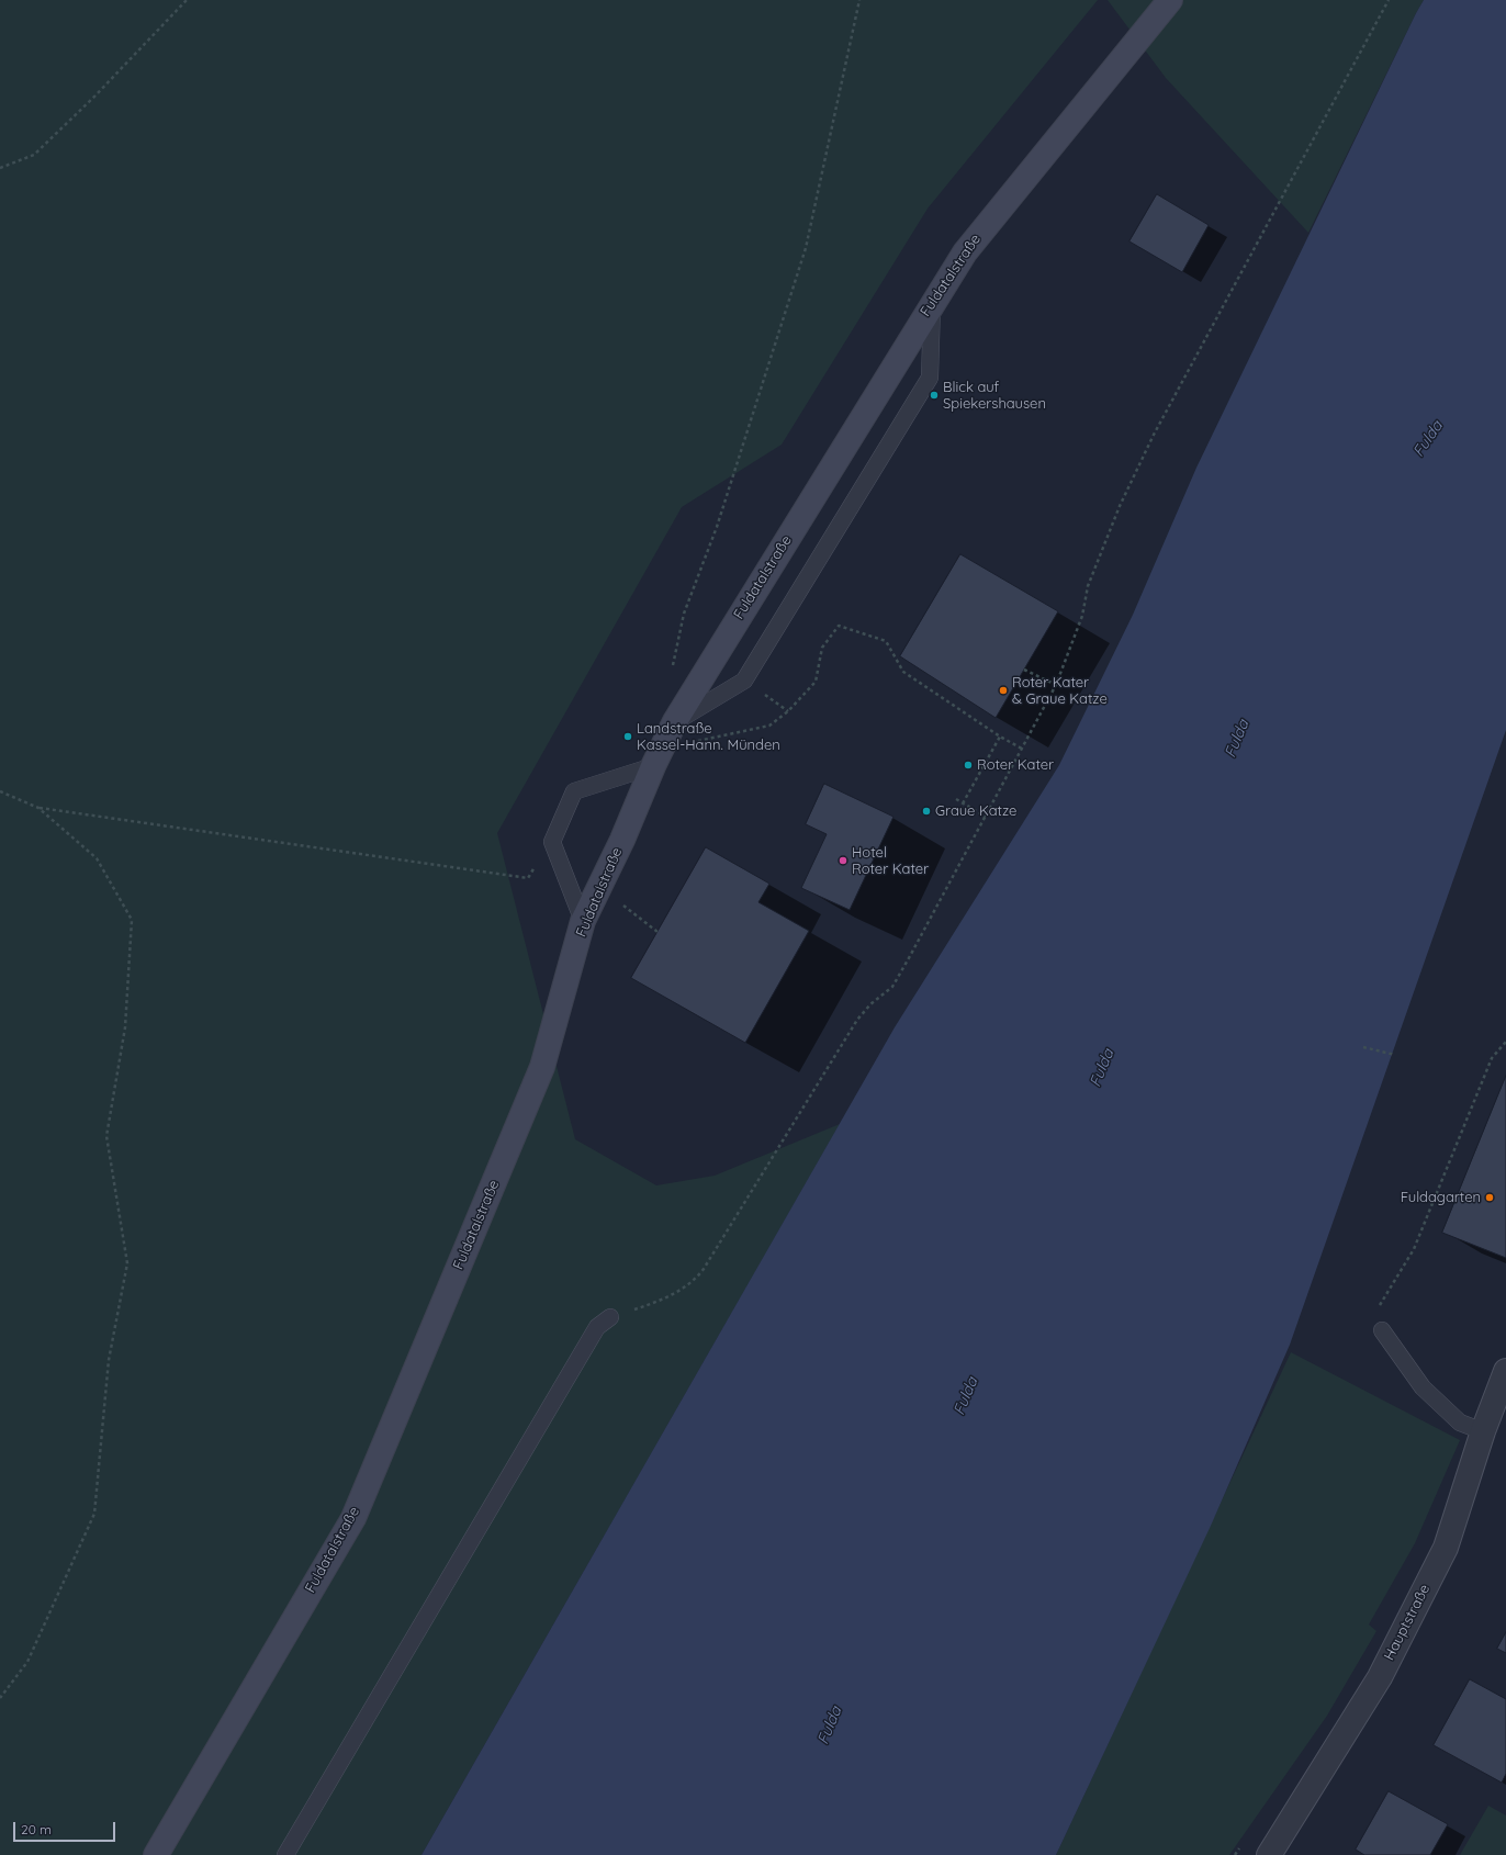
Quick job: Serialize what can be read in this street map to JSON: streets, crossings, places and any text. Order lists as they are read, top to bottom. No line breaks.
{"streets":{"main road":["Fuldatalstraße"],"street":["Hauptstraße"]},"water":["Fulda"],"places":["Blick auf Spiekershausen","Roter Kater & Graue Katze","Landstraße Kassel-Hann. Münden","Roter Kater","Graue Katze","Hotel Roter Kater","Fuldagarten"],"scale_bar":"20 m"}
